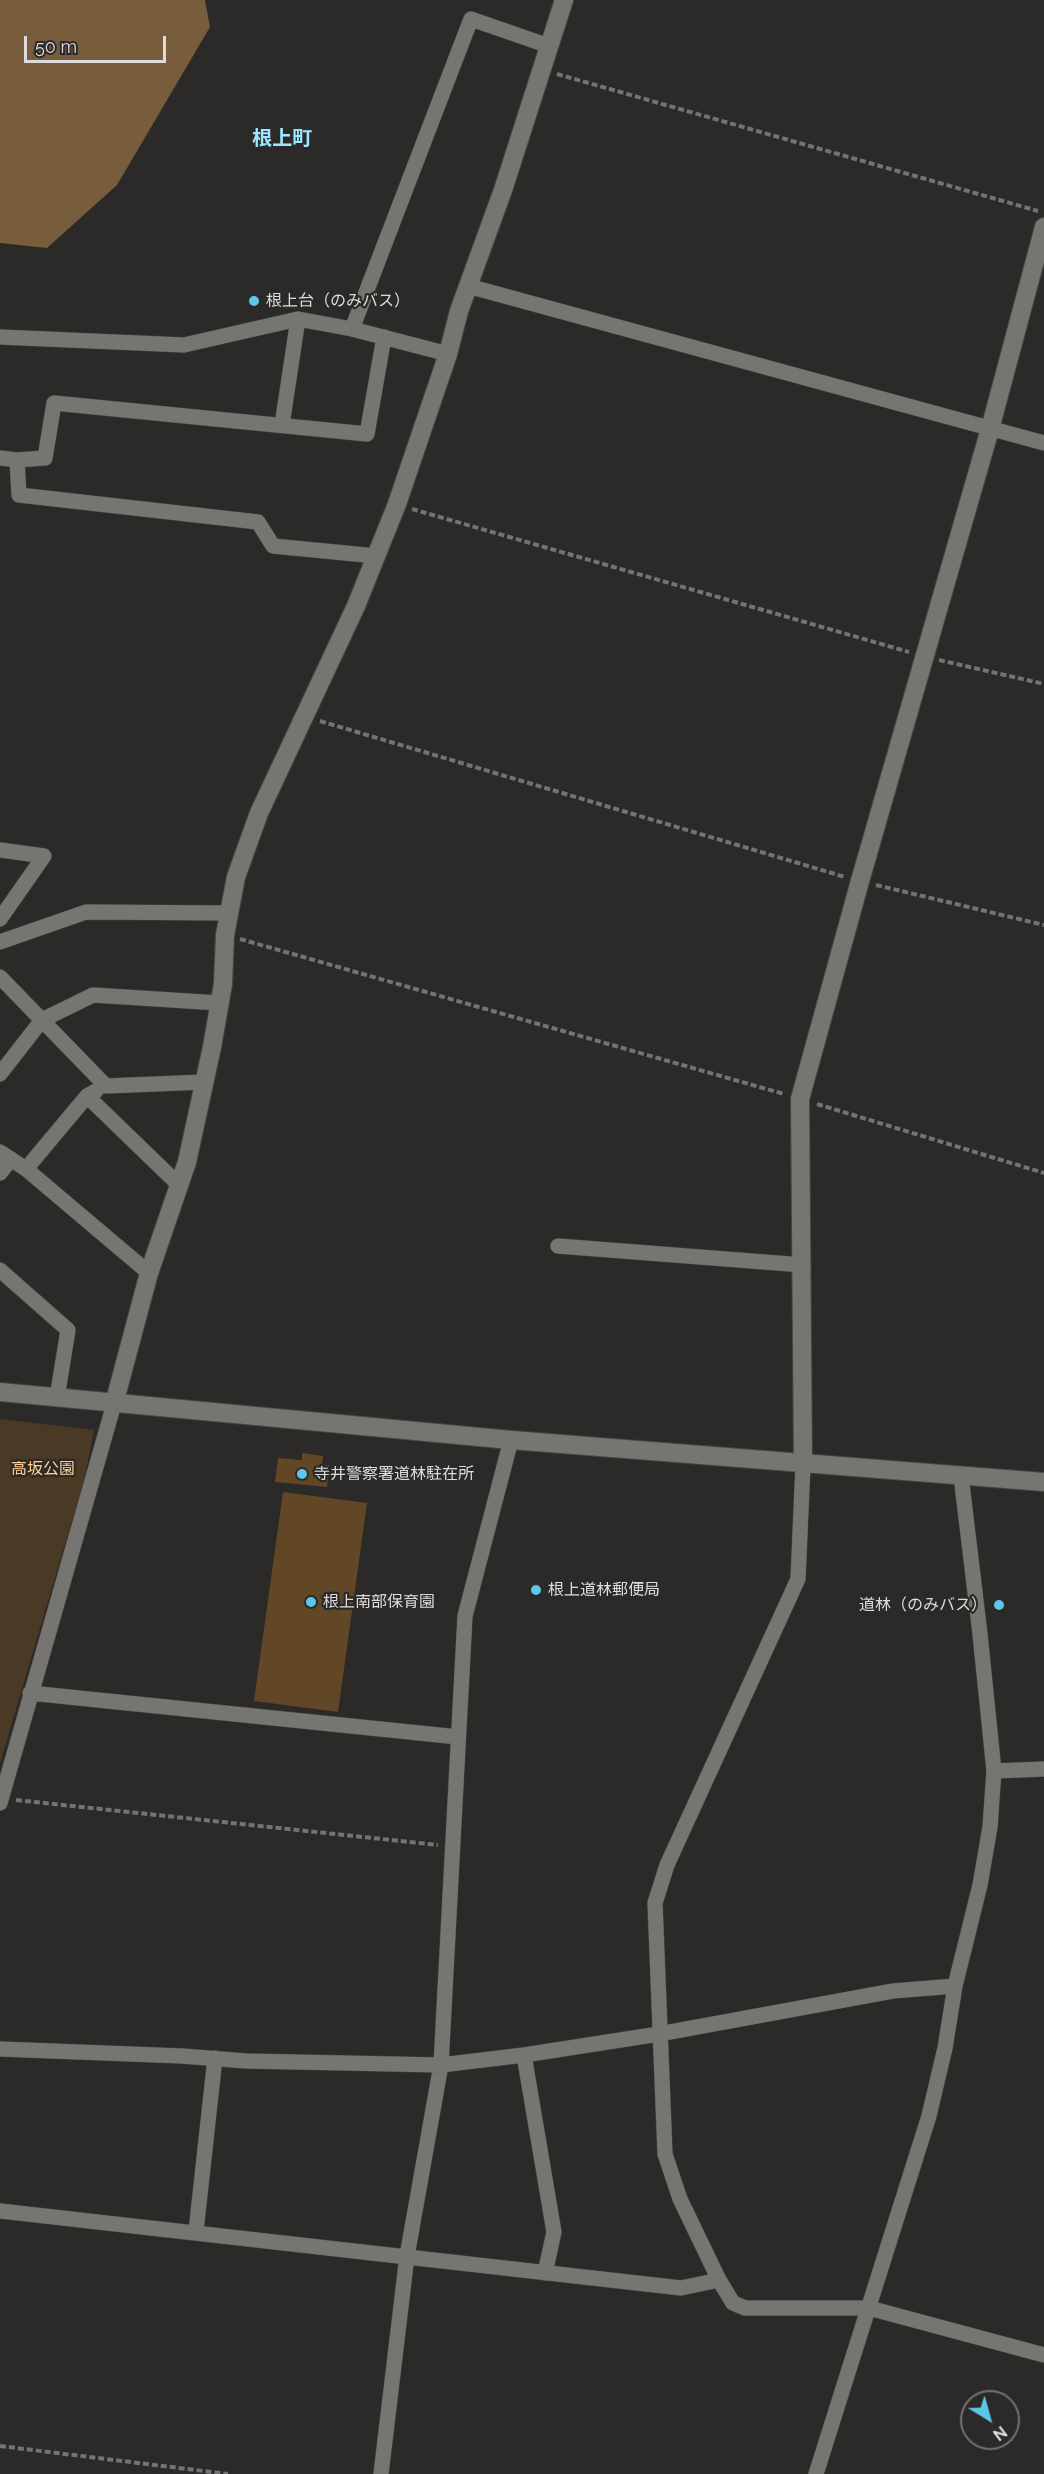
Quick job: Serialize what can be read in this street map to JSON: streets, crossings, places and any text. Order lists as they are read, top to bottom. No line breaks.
{"districts":["根上町"],"parks":["高坂公園"],"places":["根上台（のみバス）","寺井警察署道林駐在所","根上道林郵便局","根上南部保育園","道林（のみバス）"],"scale_bar":"50 m","north":"bottom right"}
